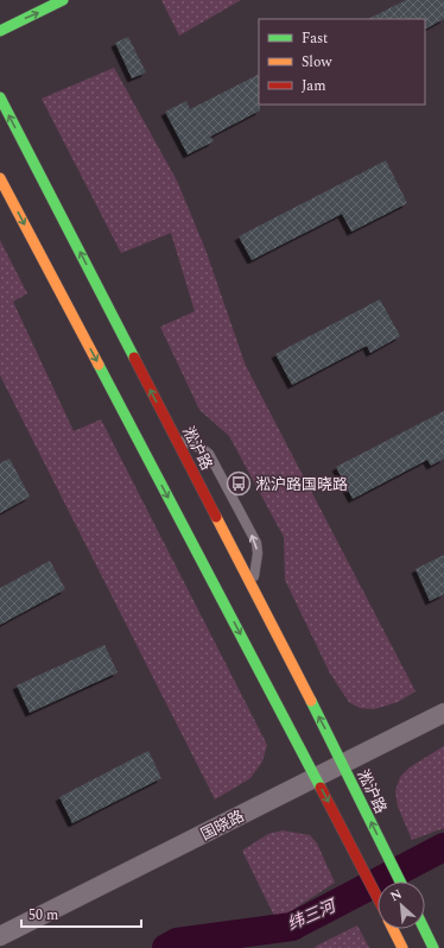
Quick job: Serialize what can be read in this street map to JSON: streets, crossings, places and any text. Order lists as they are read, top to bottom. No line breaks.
{"streets":{"main road":["淞沪路"],"street":["国晓路"]},"crossings":[["淞沪路","国晓路"]],"water":["纬三河"],"places":{"bus stop":["淞沪路国晓路"]},"legend":["Fast","Slow","Jam"],"scale_bar":"50 m","north":"top left"}
